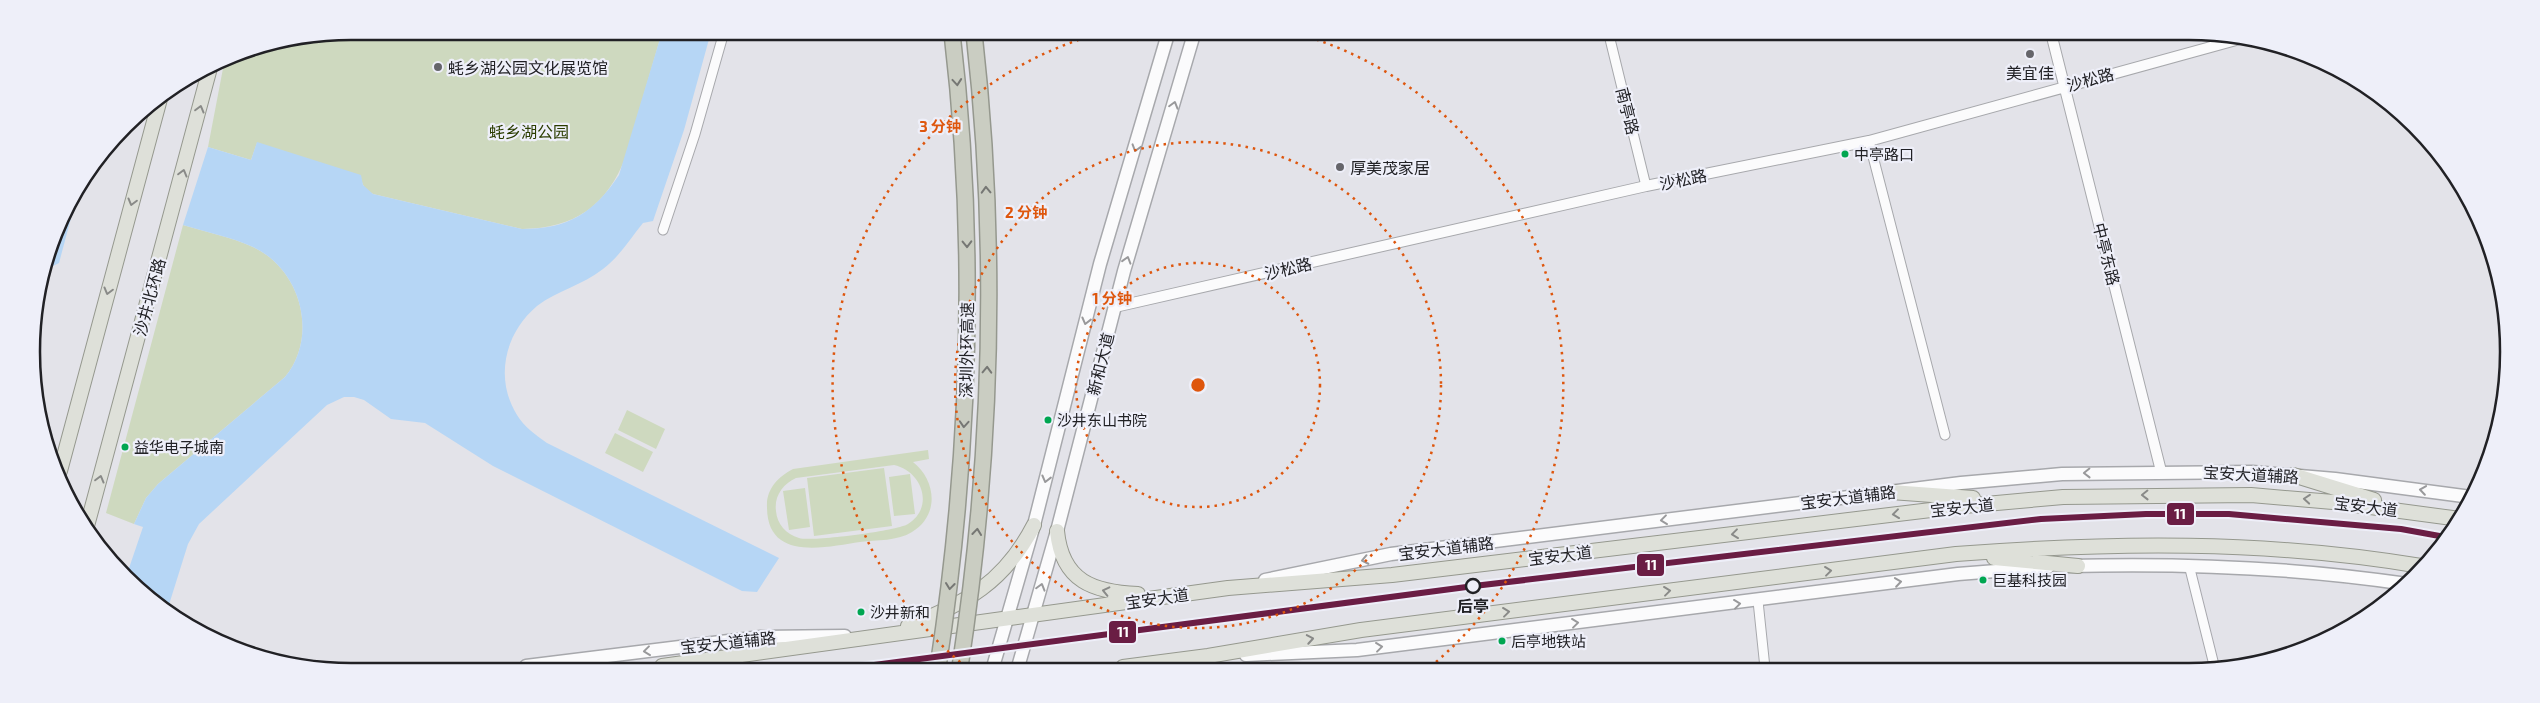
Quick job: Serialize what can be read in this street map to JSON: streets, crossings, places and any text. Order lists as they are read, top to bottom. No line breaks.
{"streets":{"highway":["深圳外环高速"],"main road":["沙井北环路","新和大道","宝安大道辅路","宝安大道"],"street":["沙松路","南亭路","中亭东路"]},"crossings":[["沙松路","南亭路"],["沙松路","中亭东路"],["沙松路","新和大道"],["中亭东路","宝安大道辅路"],["新和大道","宝安大道"],["宝安大道辅路","宝安大道"]],"parks":["蚝乡湖公园"],"places":["美宜佳","蚝乡湖公园文化展览馆","中亭路口","厚美茂家居","沙井东山书院","益华电子城南","巨基科技园","后亭","沙井新和","后亭地铁站"],"lines":["transit line 11"],"rings":["3 分钟","2 分钟","1 分钟"]}
